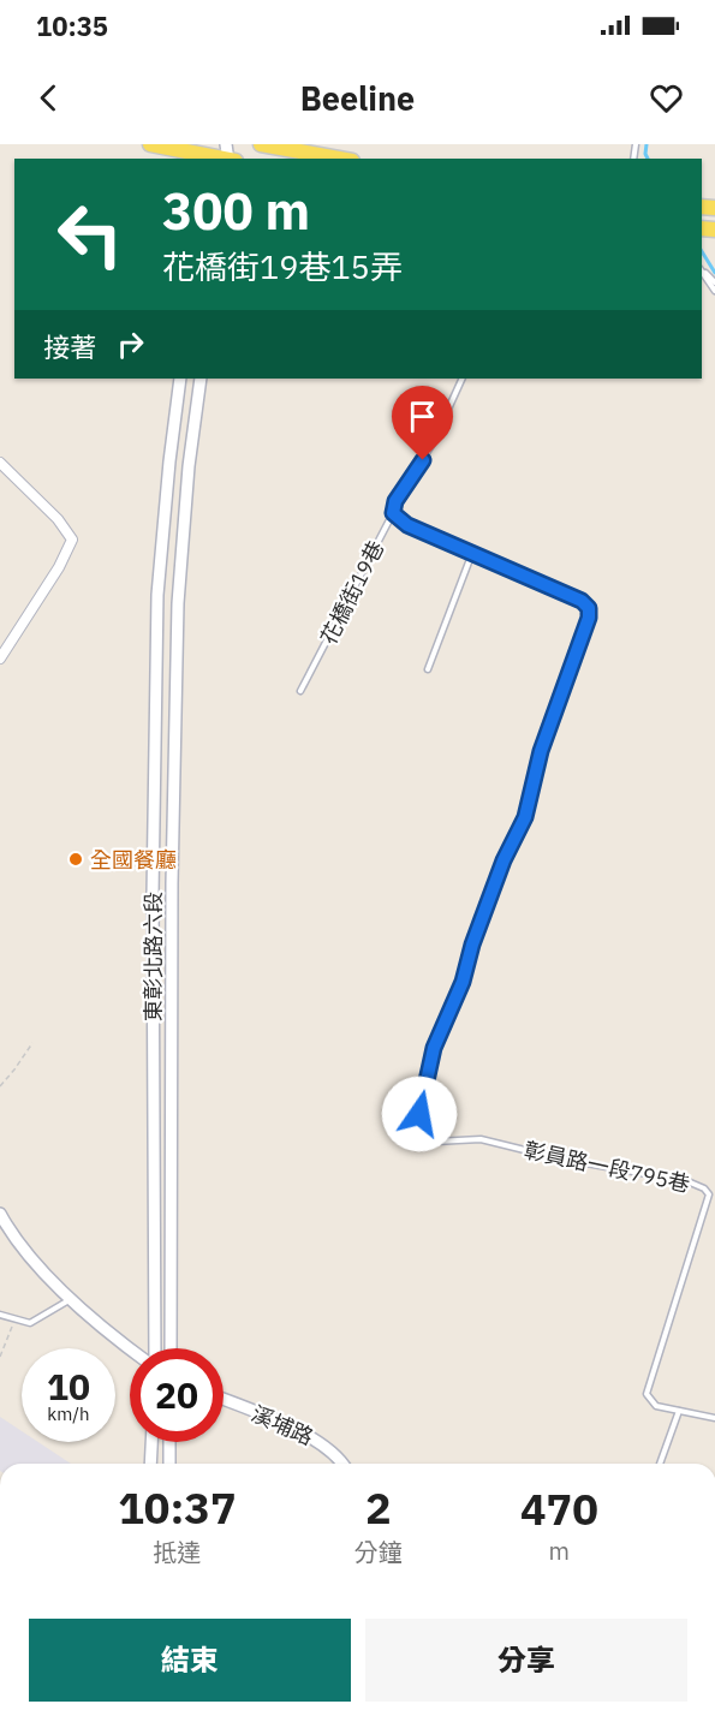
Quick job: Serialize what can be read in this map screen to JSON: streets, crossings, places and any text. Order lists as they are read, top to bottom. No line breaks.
{"streets":{"street":["東彰北路六段","溪埔路"],"lane":["花橋街19巷","彰員路一段795巷"]},"places":["全國餐廳"],"page":{"status":"10:35","header":"Beeline","turn":["300 m","花橋街19巷15弄"],"then":"接著","speed":"10 km/h","limit":"20","eta":["10:37","抵達","2","分鐘","470","m"],"buttons":["結束","分享"]}}
